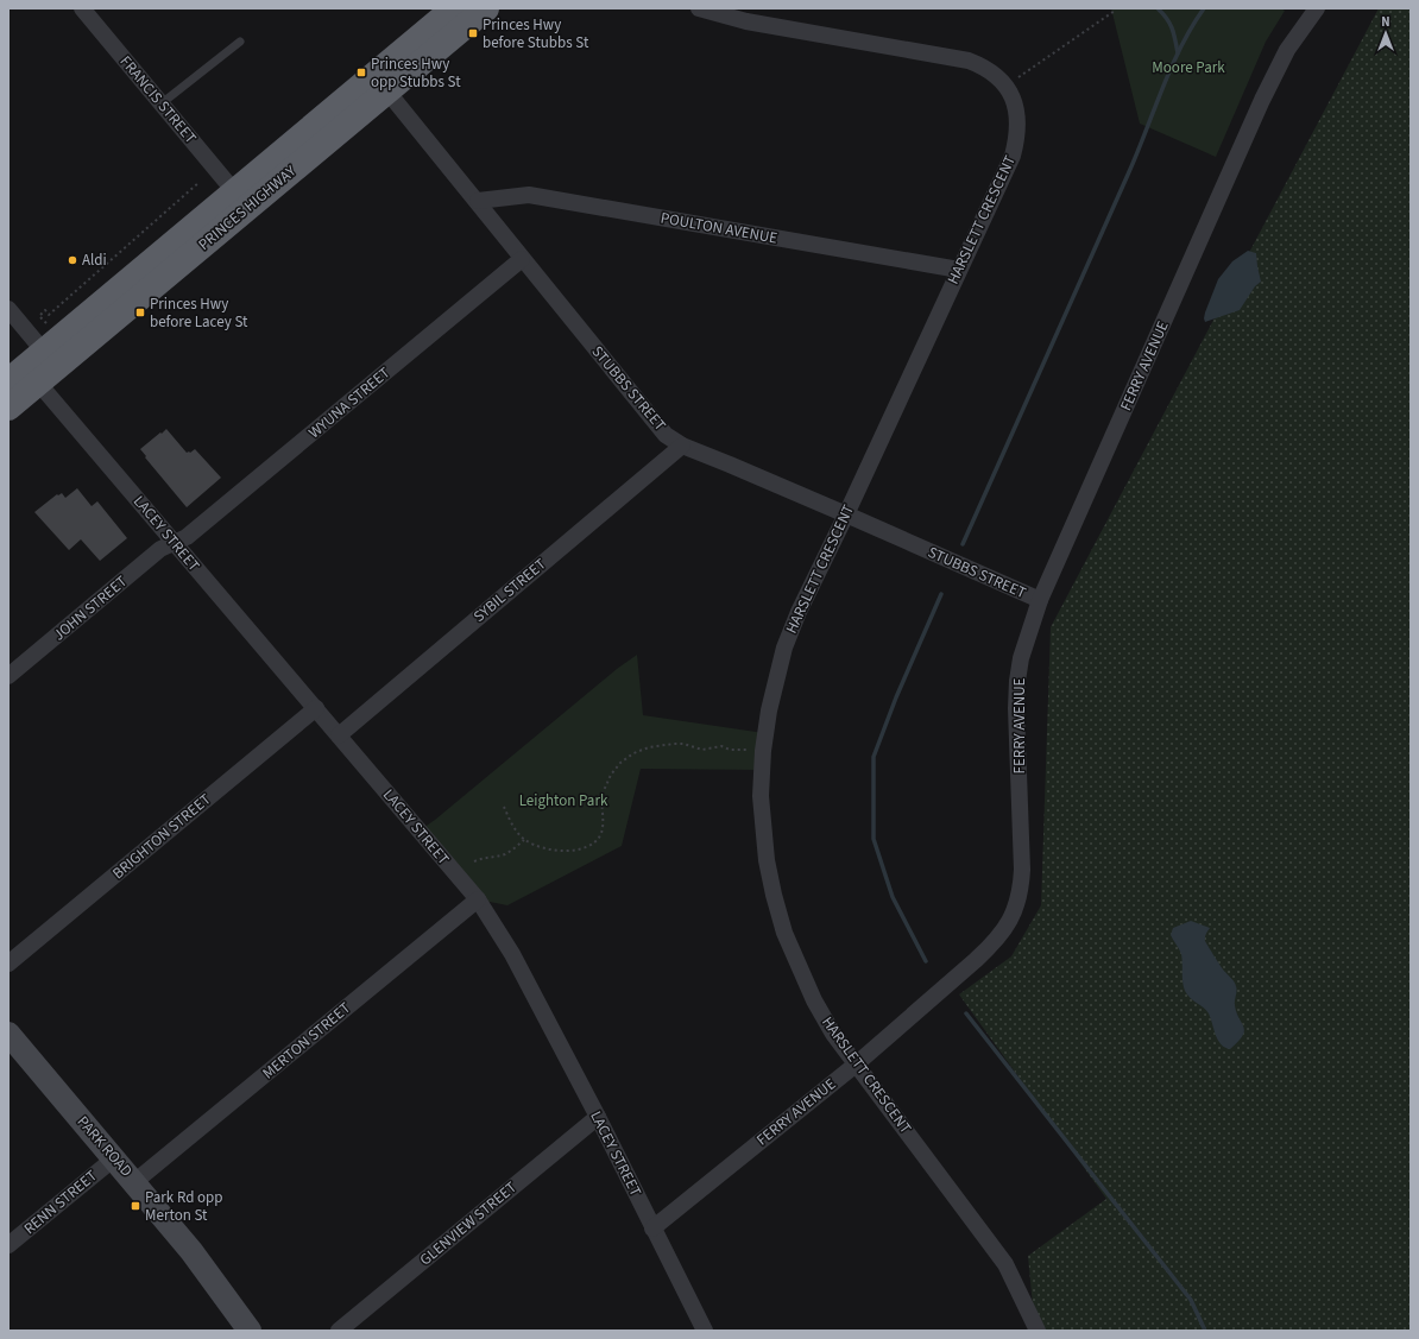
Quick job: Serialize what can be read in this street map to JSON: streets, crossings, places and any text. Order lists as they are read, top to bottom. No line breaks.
{"streets":{"highway":["PRINCES HIGHWAY"],"main road":["PARK ROAD"],"street":["FRANCIS STREET","HARSLETT CRESCENT","POULTON AVENUE","FERRY AVENUE","STUBBS STREET","WYUNA STREET","LACEY STREET","SYBIL STREET","JOHN STREET","BRIGHTON STREET","MERTON STREET","RENN STREET","GLENVIEW STREET"]},"crossings":[["FRANCIS STREET","PRINCES HIGHWAY"],["PRINCES HIGHWAY","STUBBS STREET"],["PRINCES HIGHWAY","LACEY STREET"],["HARSLETT CRESCENT","POULTON AVENUE"],["HARSLETT CRESCENT","FERRY AVENUE"],["HARSLETT CRESCENT","STUBBS STREET"],["POULTON AVENUE","STUBBS STREET"],["FERRY AVENUE","STUBBS STREET"],["FERRY AVENUE","LACEY STREET"],["STUBBS STREET","WYUNA STREET"],["STUBBS STREET","SYBIL STREET"],["WYUNA STREET","LACEY STREET"],["WYUNA STREET","JOHN STREET"],["LACEY STREET","SYBIL STREET"],["LACEY STREET","JOHN STREET"],["LACEY STREET","BRIGHTON STREET"],["LACEY STREET","MERTON STREET"],["LACEY STREET","GLENVIEW STREET"],["MERTON STREET","PARK ROAD"],["PARK ROAD","RENN STREET"]],"parks":["Moore Park","Leighton Park"],"places":{"transit":["Princes Hwy before Stubbs St","Princes Hwy opp Stubbs St","Princes Hwy before Lacey St","Park Rd opp Merton St"],"other":["Aldi"]},"north":"top"}
